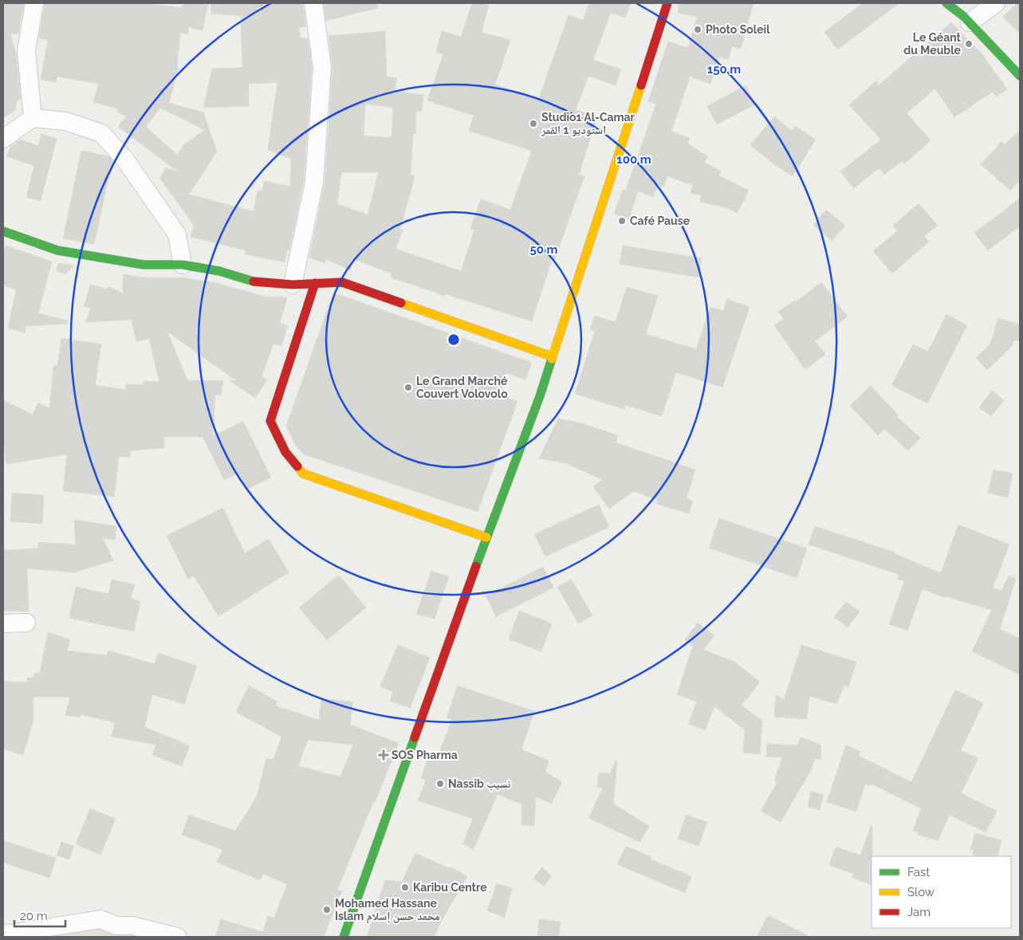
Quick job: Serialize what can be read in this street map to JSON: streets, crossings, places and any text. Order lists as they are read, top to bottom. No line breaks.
{"places":{"other":["Photo Soleil","Le Géant du Meuble","Studio1 Al-Camar استوديو 1 القمر","Café Pause","Le Grand Marché Couvert Volovolo","Nassib نسيب","Karibu Centre","Mohamed Hassane Islam محمد حسن إسلام"],"health":["SOS Pharma"]},"legend":["Fast","Slow","Jam"],"scale_bar":"20 m","rings":["150 m","100 m","50 m"]}
